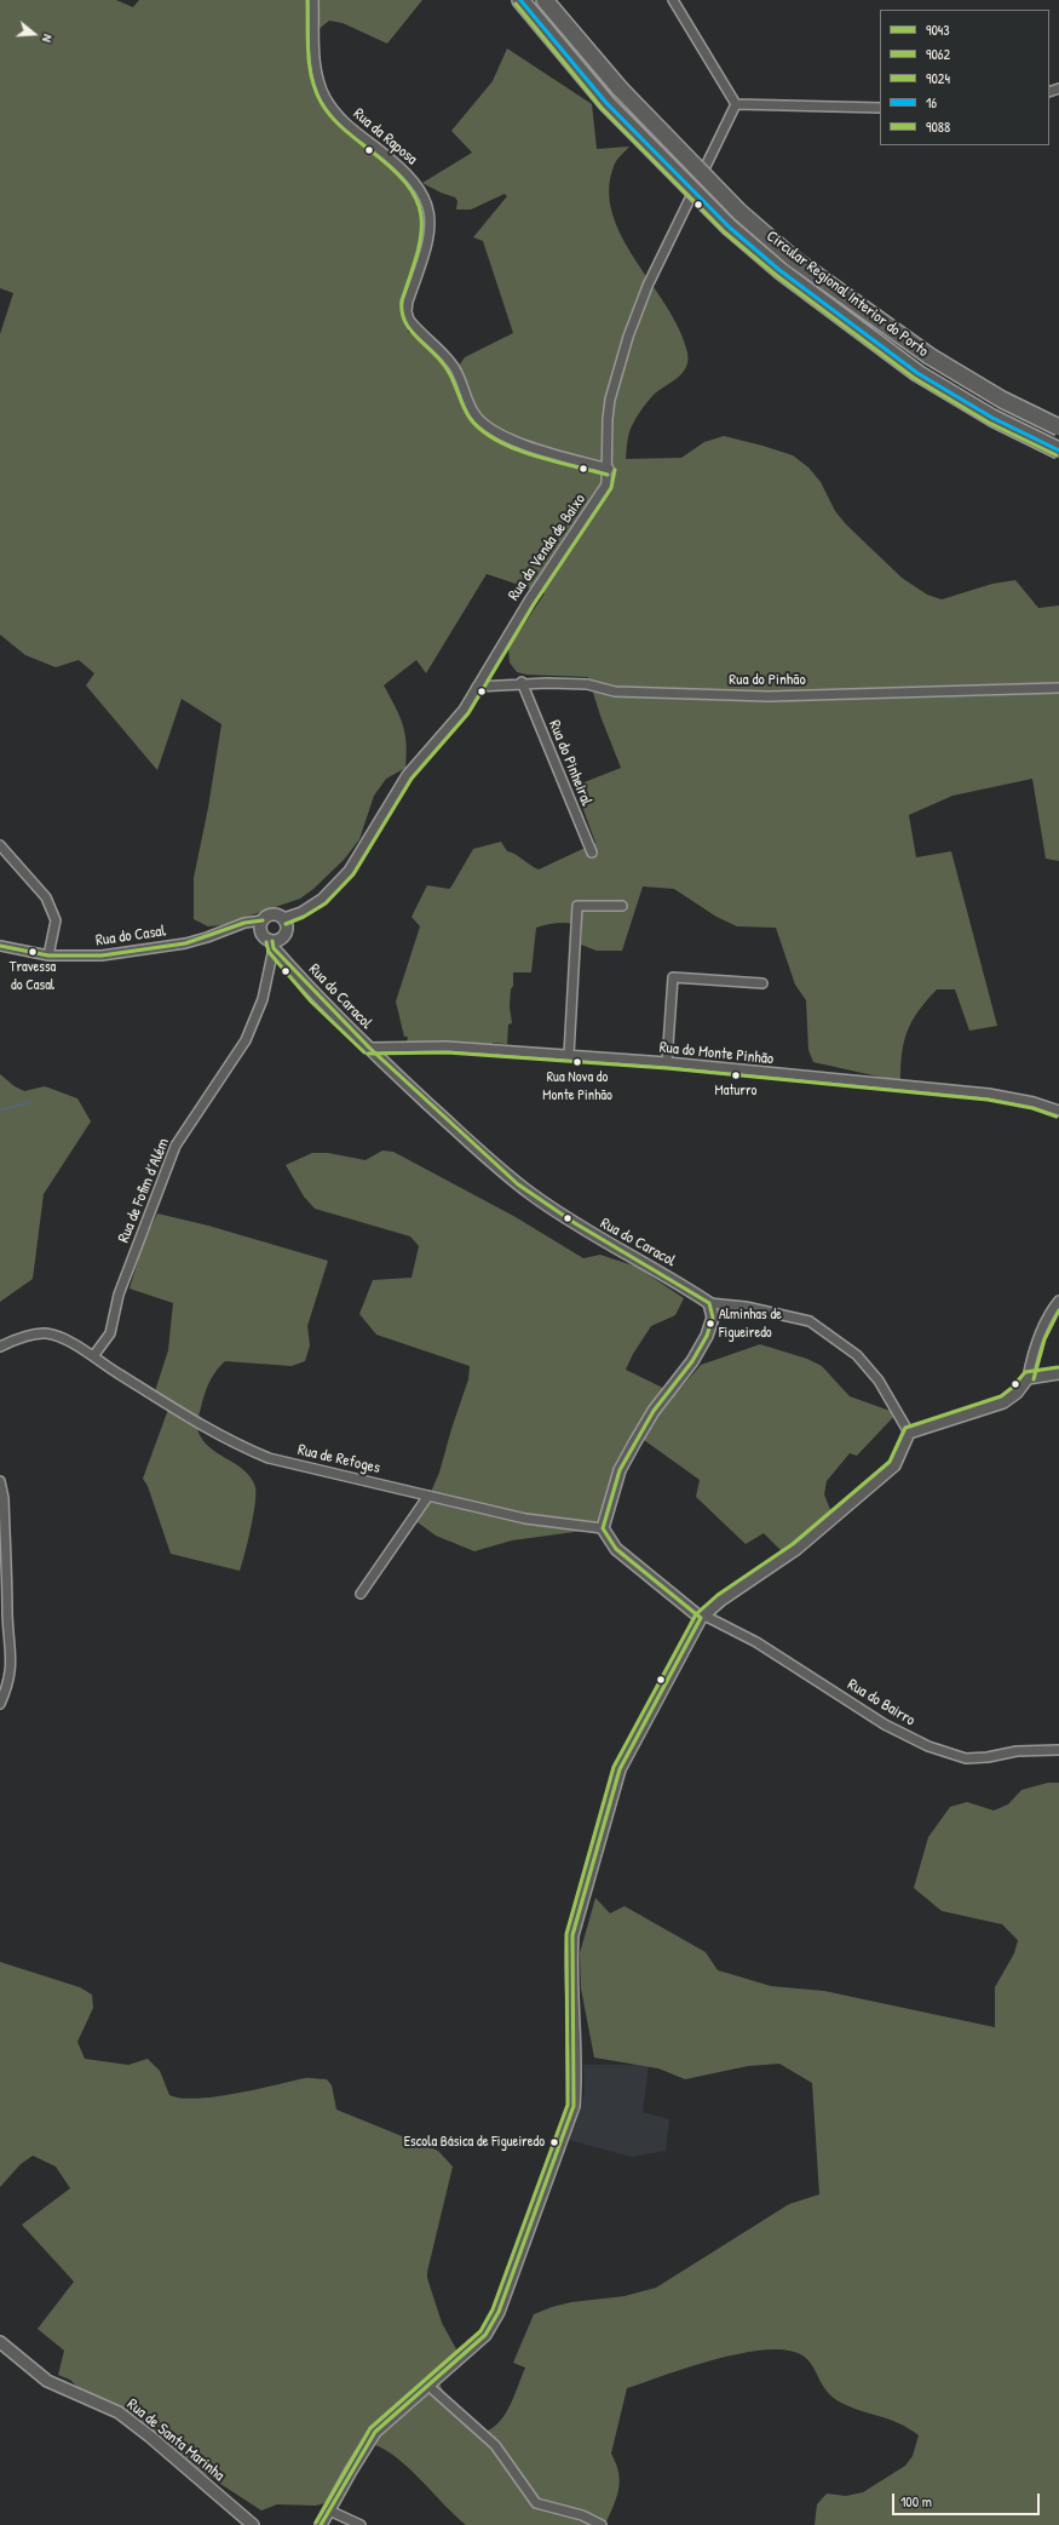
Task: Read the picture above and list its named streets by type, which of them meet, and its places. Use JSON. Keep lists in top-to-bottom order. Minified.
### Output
{"streets":{"highway":["Circular Regional Interior do Porto"],"street":["Rua da Raposa","Rua da Venda de Baixo","Rua do Pinhão","Rua do Pinheiral","Rua do Casal","Rua do Caracol","Rua do Monte Pinhão","Rua de Fofim d´Além","Rua de Refoges","Rua do Bairro","Rua de Santa Marinha"]},"crossings":[["Rua da Raposa","Rua da Venda de Baixo"],["Rua da Venda de Baixo","Rua do Pinhão"],["Rua da Venda de Baixo","Rua do Casal"],["Rua da Venda de Baixo","Rua do Caracol"],["Rua da Venda de Baixo","Rua de Fofim d´Além"],["Rua do Pinhão","Rua do Pinheiral"],["Rua do Casal","Rua do Caracol"],["Rua do Casal","Rua de Fofim d´Além"],["Rua do Caracol","Rua do Monte Pinhão"],["Rua do Caracol","Rua de Fofim d´Além"],["Rua de Fofim d´Além","Rua de Refoges"]],"places":["Travessa do Casal","Rua Nova do Monte Pinhão","Maturro","Alminhas de Figueiredo","Escola Básica de Figueiredo"],"lines":["transit line 9062","transit line 16","transit line 9088","transit line 9043","transit line 9024"],"legend":["9043","9062","9024","16","9088"],"scale_bar":"100 m","north":"right"}
